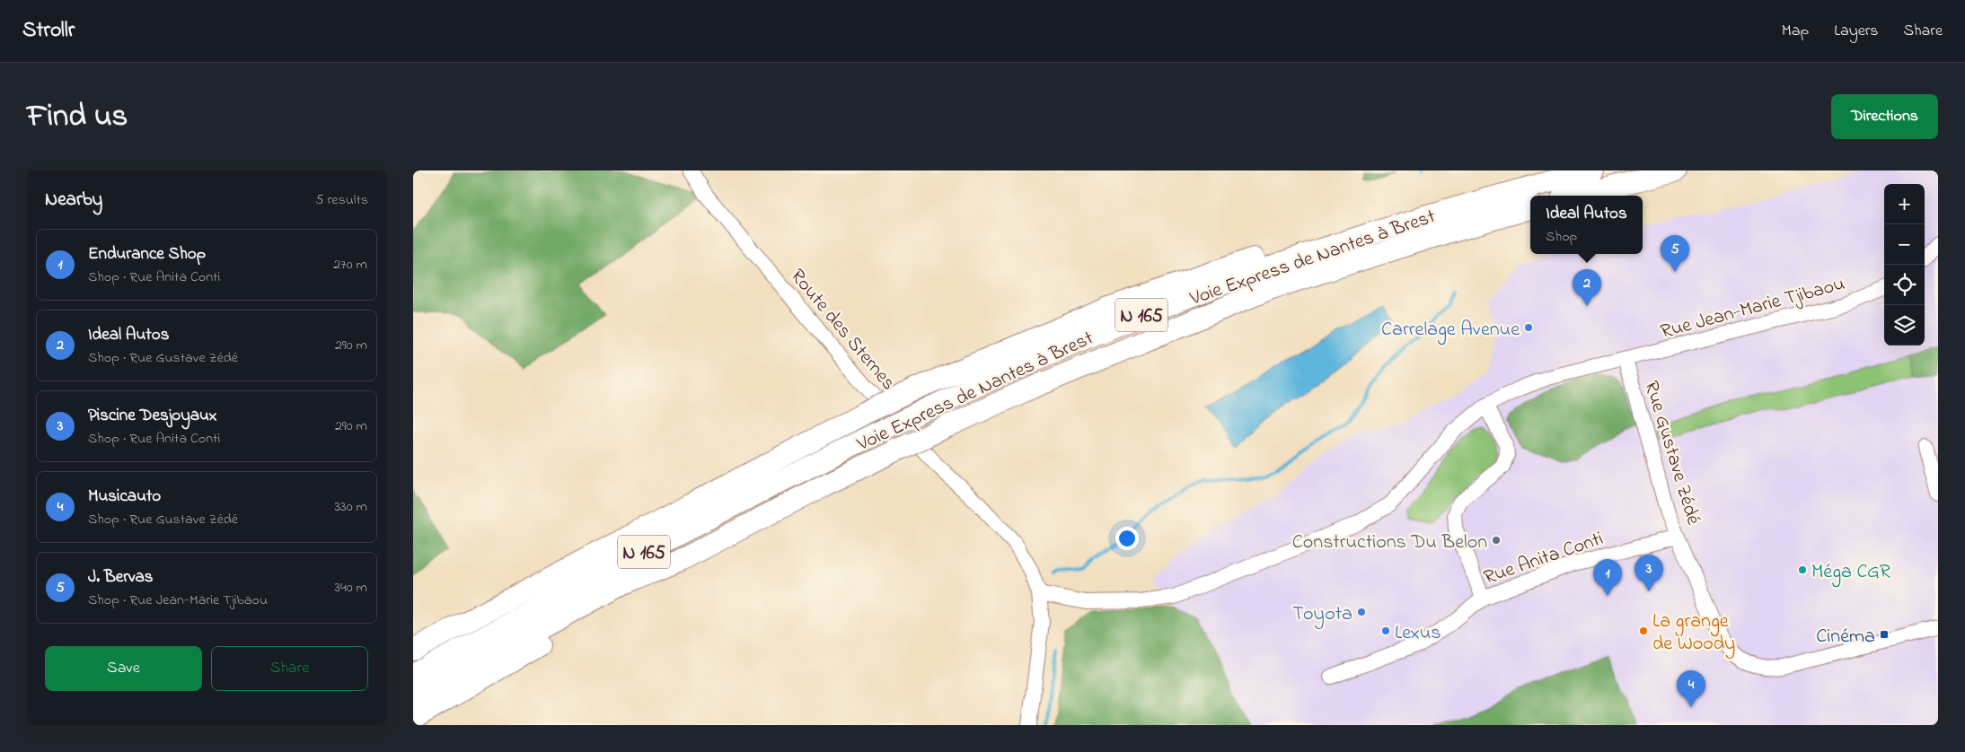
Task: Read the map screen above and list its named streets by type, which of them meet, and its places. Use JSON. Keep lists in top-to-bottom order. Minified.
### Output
{"streets":{"highway":["Voie Express de Nantes à Brest","N 165"],"street":["Rue Jean-Marie Tjibaou","Route des Sternes","Rue Gustave Zédé","Rue Anita Conti"]},"crossings":[["Rue Jean-Marie Tjibaou","Route des Sternes"],["Rue Jean-Marie Tjibaou","Rue Gustave Zédé"],["Rue Gustave Zédé","Rue Anita Conti"]],"places":{"other":["Carrelage Avenue","Constructions Du Belon","Méga CGR","Toyota","Lexus","La grange de Woody"],"transit":["Cinéma"]},"page":{"header":"Strollr","nav":["Map","Layers","Share"],"title":"Find us","buttons":["Directions",["Save","Share"]],"heading":["Nearby","5 results"],"map_buttons":["+","−"],"popup":["Ideal Autos","Shop"],"list":[{"mark":"1","name":"Endurance Shop","note":"Shop · Rue Anita Conti","value":"270 m"},{"mark":"2","name":"Ideal Autos","note":"Shop · Rue Gustave Zédé","value":"290 m"},{"mark":"3","name":"Piscine Desjoyaux","note":"Shop · Rue Anita Conti","value":"290 m"},{"mark":"4","name":"Musicauto","note":"Shop · Rue Gustave Zédé","value":"330 m"},{"mark":"5","name":"J. Bervas","note":"Shop · Rue Jean-Marie Tjibaou","value":"340 m"}],"pins":["5","2","3","1","4"]}}
